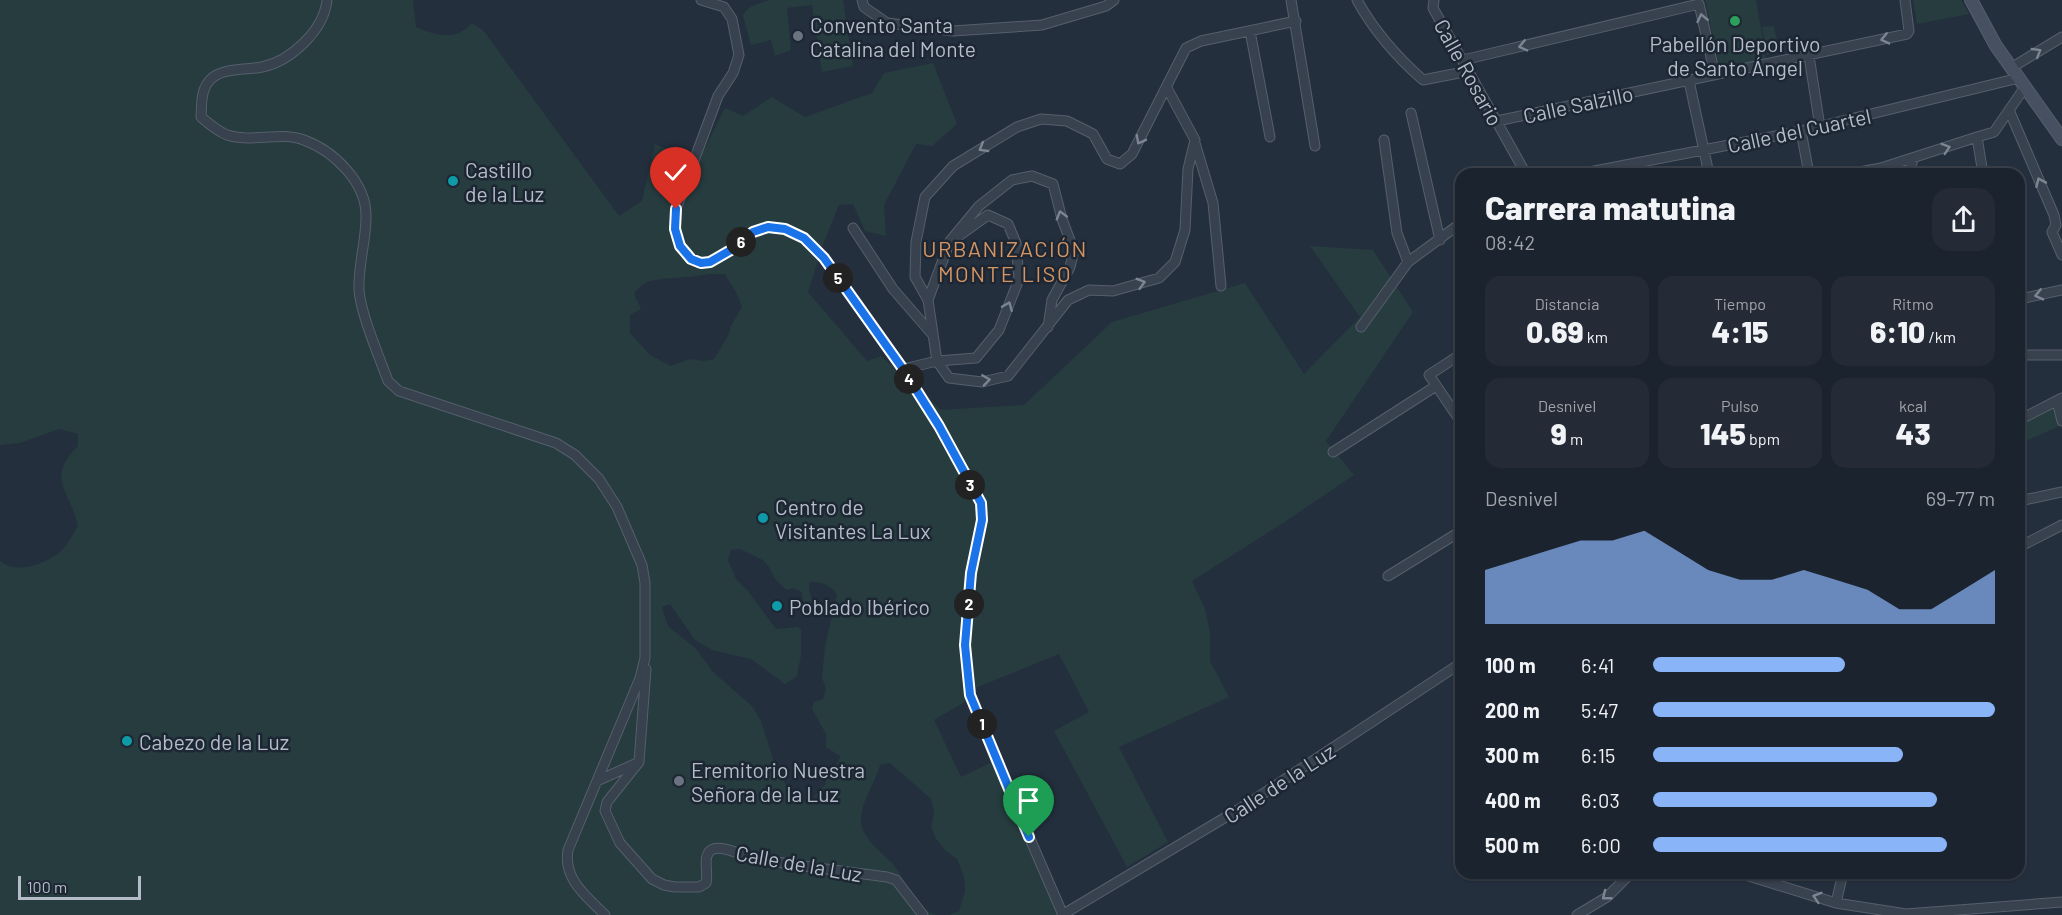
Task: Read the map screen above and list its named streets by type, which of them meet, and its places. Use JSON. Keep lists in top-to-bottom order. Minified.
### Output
{"streets":{"street":["Calle Rosario","Calle Salzillo","Calle del Cuartel","Calle de la Luz"]},"crossings":[["Calle Rosario","Calle Salzillo"]],"districts":["URBANIZACIÓN MONTE LISO"],"places":["Pabellón Deportivo de Santo Ángel","Convento Santa Catalina del Monte","Castillo de la Luz","Centro de Visitantes La Lux","Poblado Ibérico","Cabezo de la Luz","Eremitorio Nuestra Señora de la Luz"],"scale_bar":"100 m","page":{"heading":["Carrera matutina","08:42"],"pins":["6","5","4","3","2","1"],"stats":[["Distancia","0.69 km"],["Tiempo","4:15"],["Ritmo","6:10 /km"],["Desnivel","9 m"],["Pulso","145 bpm"],["kcal","43"]],"chart":["Desnivel","69–77 m"],"list":[{"name":"100 m","note":"6:41"},{"name":"200 m","note":"5:47"},{"name":"300 m","note":"6:15"},{"name":"400 m","note":"6:03"},{"name":"500 m","note":"6:00"}],"scale":"100 m"}}
